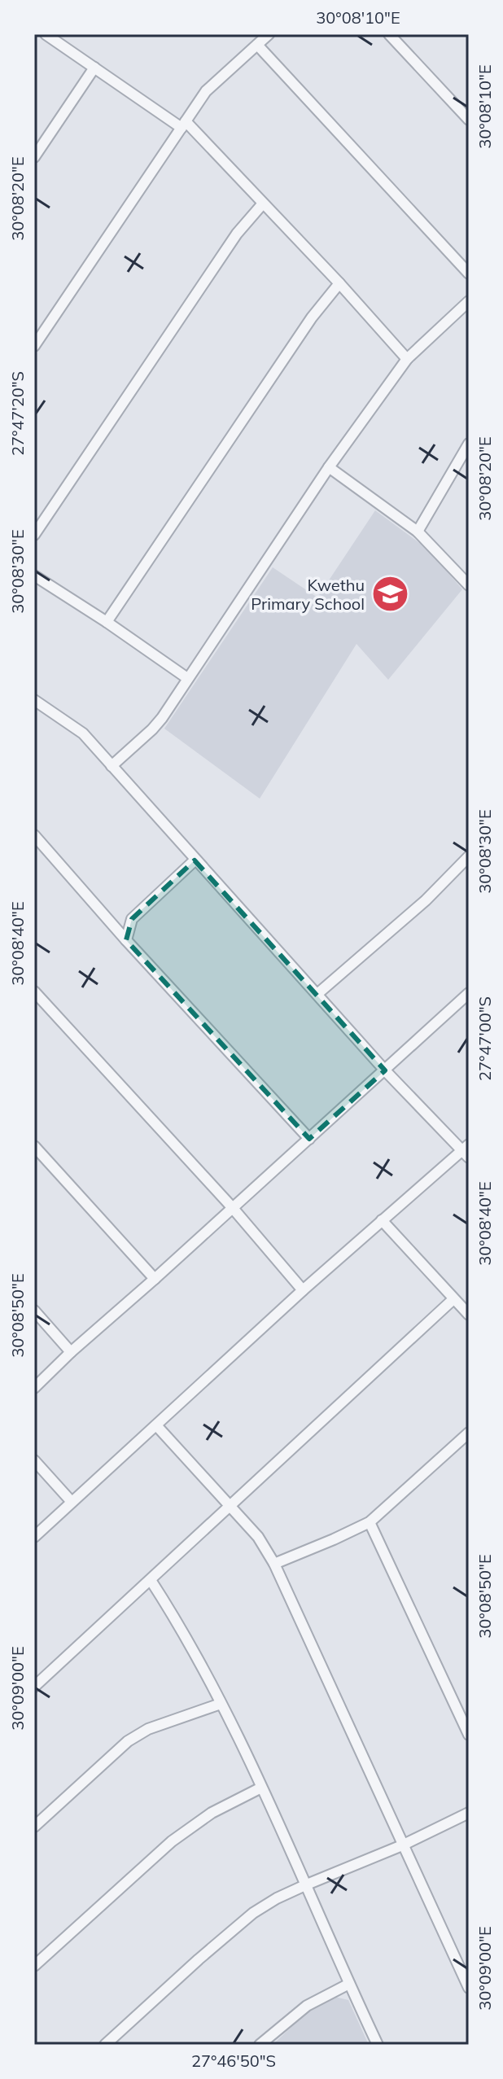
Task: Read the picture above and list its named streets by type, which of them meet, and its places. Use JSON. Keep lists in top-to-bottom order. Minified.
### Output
{"places":{"school or university":["Kwethu Primary School"]},"coordinates":["30°08'10\"E","30°08'20\"E","27°47'20\"S","30°08'30\"E","30°08'40\"E","27°47'00\"S","30°08'50\"E","30°09'00\"E","27°46'50\"S"]}
